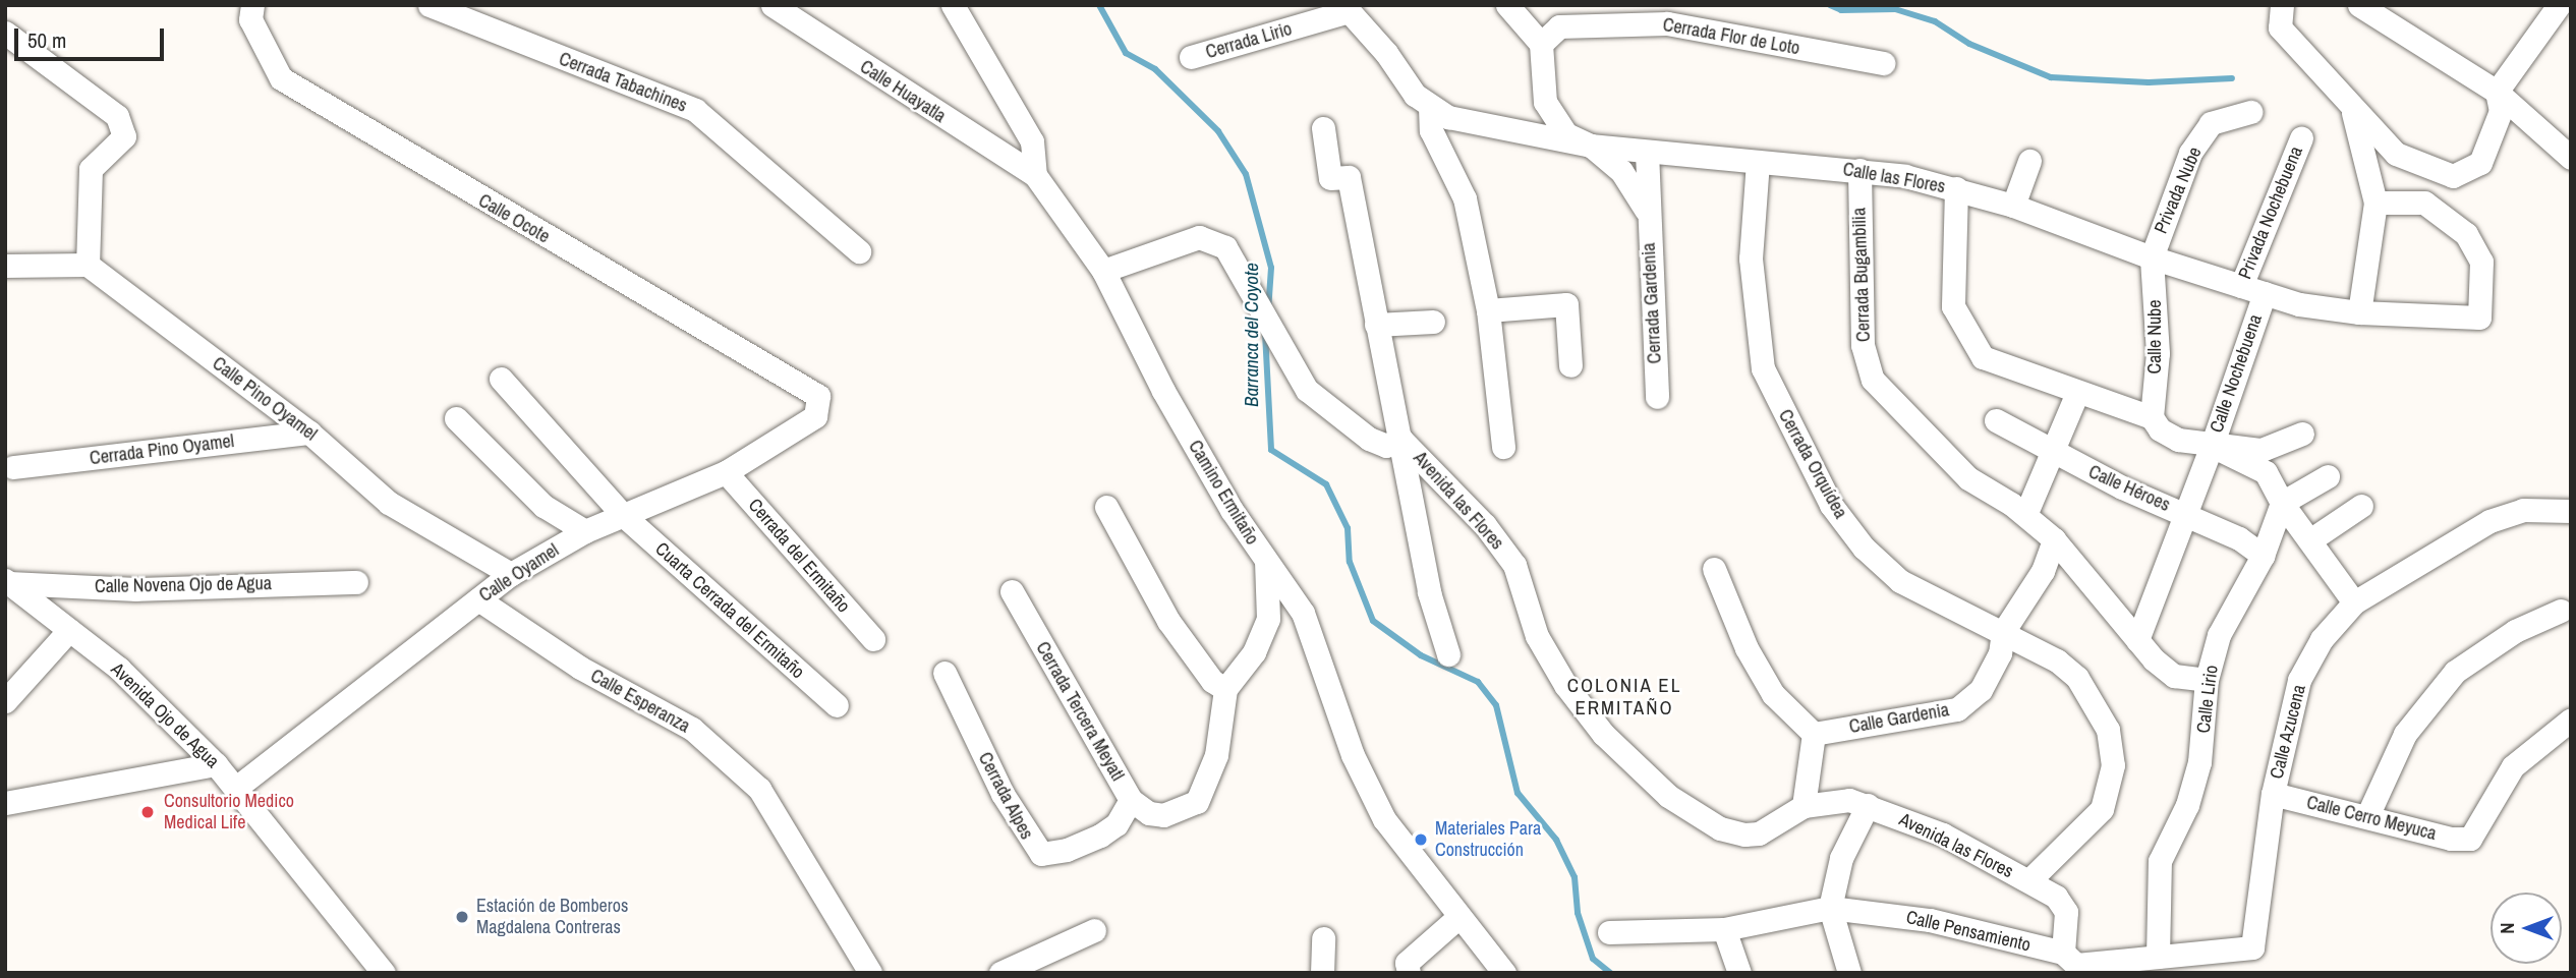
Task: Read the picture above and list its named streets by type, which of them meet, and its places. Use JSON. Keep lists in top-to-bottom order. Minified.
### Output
{"streets":{"street":["Cerrada Flor de Loto","Cerrada Lirio","Cerrada Tabachines","Calle Huayatla","Calle las Flores","Privada Nube","Privada Nochebuena","Calle Ocote","Cerrada Bugambilia","Cerrada Gardenia","Calle Nube","Calle Nochebuena","Calle Pino Oyamel","Cerrada Pino Oyamel","Cerrada Orquídea","Calle Héroes","Camino Ermitaño","Avenida las Flores","Cerrada del Ermitaño","Calle Oyamel","Calle Novena Ojo de Agua","Cuarta Cerrada del Ermitaño","Calle Lirio","Calle Esperanza","Cerrada Tercera Meyatl","Avenida Ojo de Agua","Calle Gardenia","Calle Azucena","Cerrada Alpes","Calle Cerro Meyuca","Calle Pensamiento"]},"crossings":[["Cerrada Lirio","Calle las Flores"],["Calle Huayatla","Camino Ermitaño"],["Calle las Flores","Privada Nube"],["Calle las Flores","Privada Nochebuena"],["Calle las Flores","Cerrada Bugambilia"],["Calle las Flores","Cerrada Gardenia"],["Calle las Flores","Calle Nube"],["Calle las Flores","Calle Nochebuena"],["Calle las Flores","Cerrada Orquídea"],["Privada Nube","Calle Nube"],["Calle Ocote","Calle Oyamel"],["Calle Nochebuena","Calle Lirio"],["Calle Nochebuena","Calle Azucena"],["Calle Pino Oyamel","Cerrada Pino Oyamel"],["Calle Pino Oyamel","Calle Oyamel"],["Cerrada Orquídea","Avenida las Flores"],["Cerrada Orquídea","Calle Gardenia"],["Calle Héroes","Calle Lirio"],["Avenida las Flores","Calle Pensamiento"],["Cerrada del Ermitaño","Calle Oyamel"],["Calle Oyamel","Cuarta Cerrada del Ermitaño"],["Calle Oyamel","Calle Esperanza"],["Calle Oyamel","Avenida Ojo de Agua"],["Calle Novena Ojo de Agua","Avenida Ojo de Agua"],["Calle Lirio","Calle Pensamiento"],["Cerrada Tercera Meyatl","Cerrada Alpes"],["Calle Azucena","Calle Cerro Meyuca"],["Calle Azucena","Calle Pensamiento"]],"districts":["COLONIA EL ERMITAÑO"],"water":["Barranca del Coyote"],"places":["Consultorio Medico Medical Life","Materiales Para Construcción","Estación de Bomberos Magdalena Contreras"],"scale_bar":"50 m","north":"left"}
